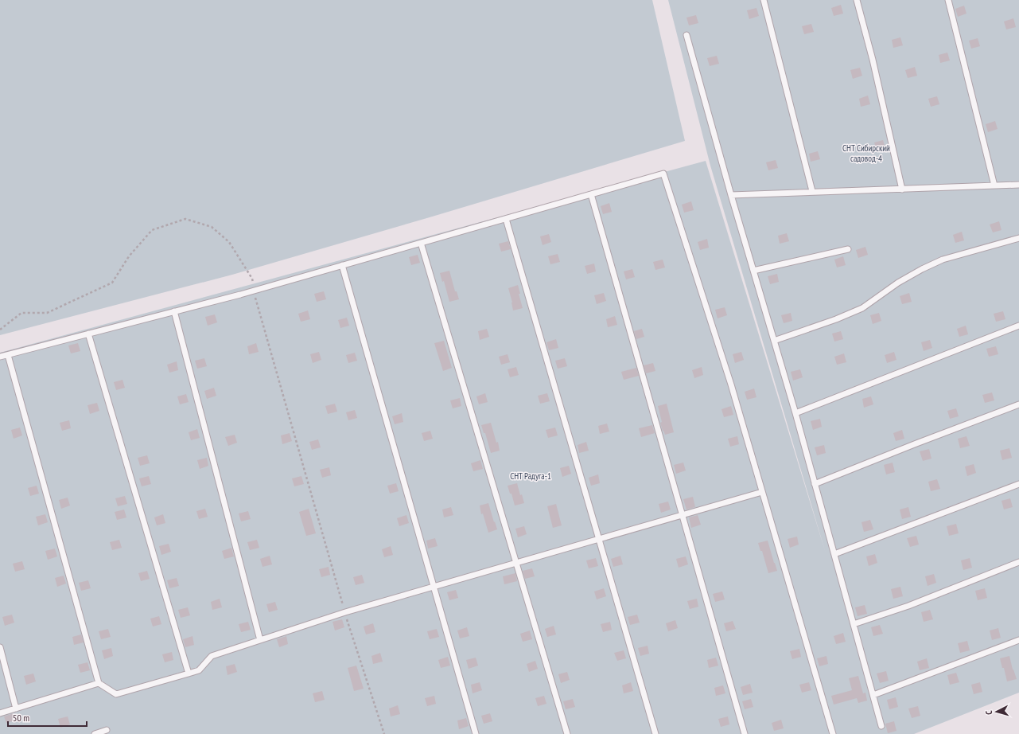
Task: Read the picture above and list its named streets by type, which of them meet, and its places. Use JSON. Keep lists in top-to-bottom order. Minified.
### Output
{"parks":["СНТ Сибирский садовод-4","СНТ Радуга-1"],"scale_bar":"50 m","north":"left"}
